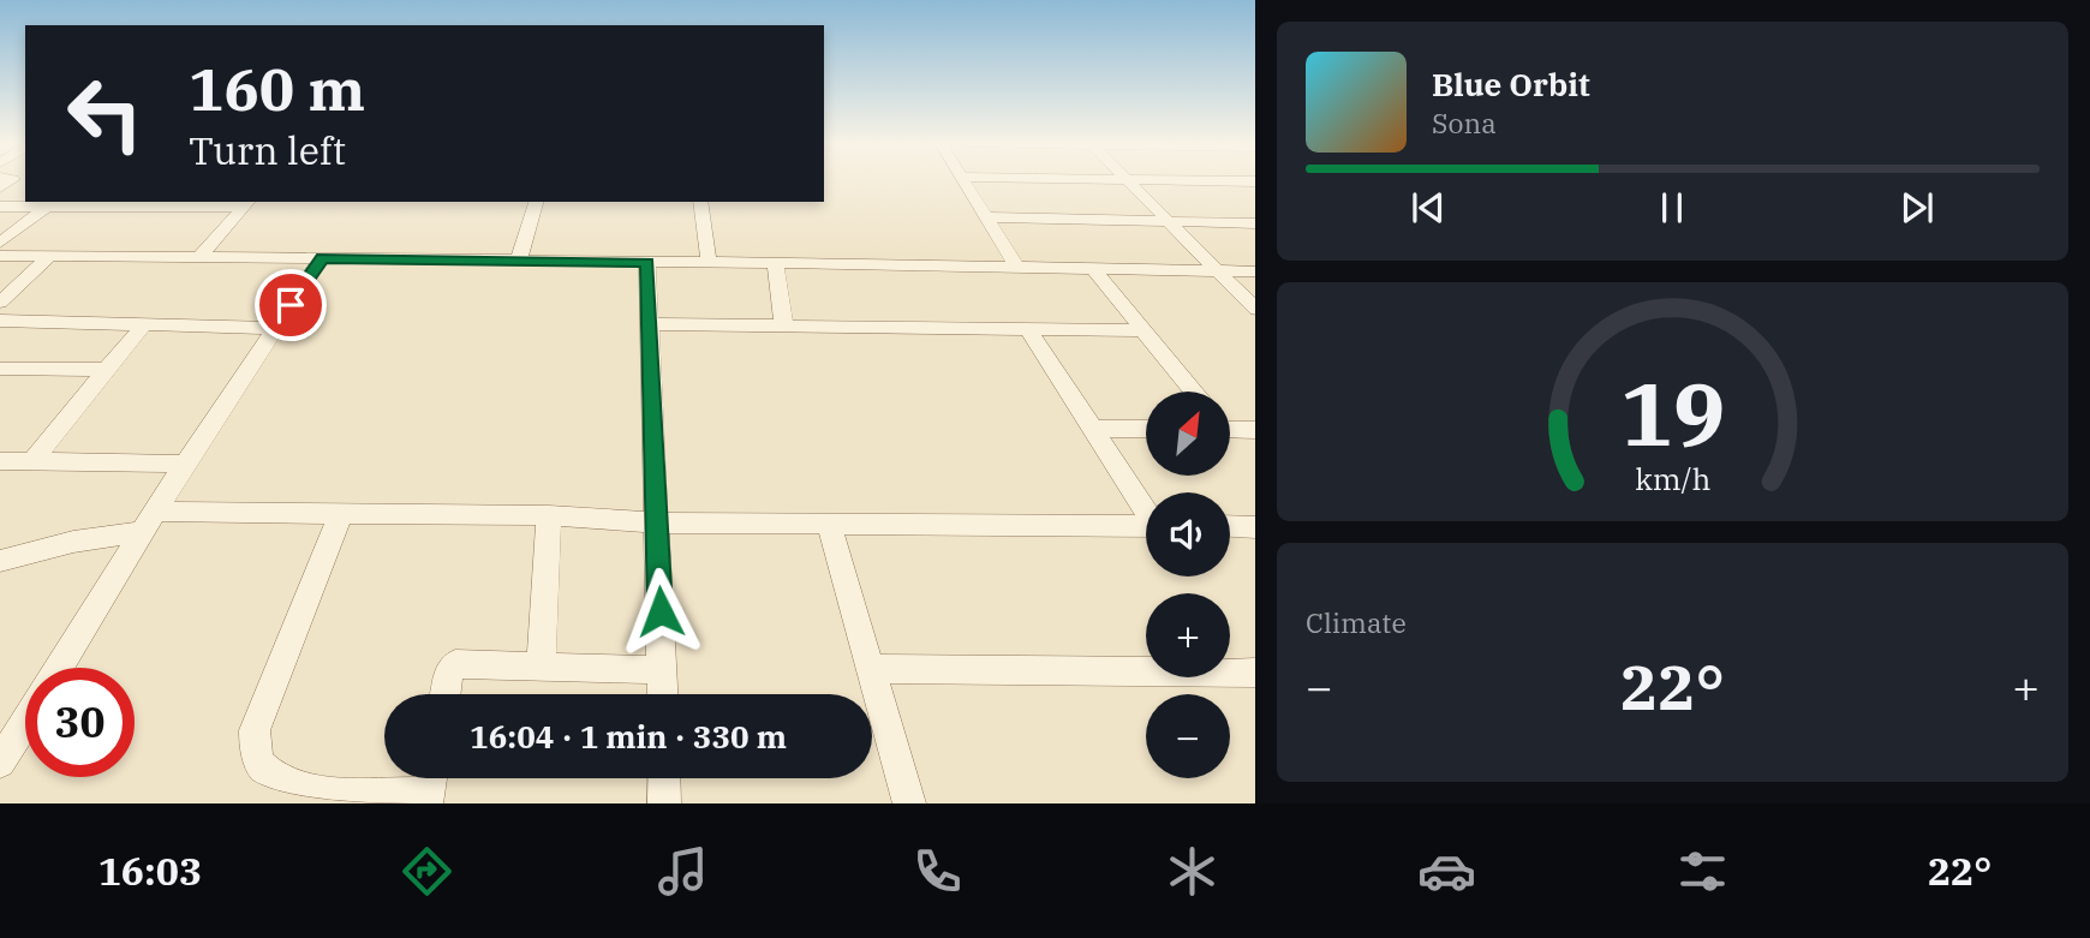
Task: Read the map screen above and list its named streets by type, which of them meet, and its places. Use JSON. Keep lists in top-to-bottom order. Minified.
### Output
{"north":"top right","page":{"turn":["160 m","Turn left"],"song":["Blue Orbit","Sona"],"map_buttons":["+","−"],"tile":"Climate","heat":["−","22°","+"],"limit":"30","trip":"16:04 · 1 min · 330 m","tabs":["16:03","22°"],"gauge":["19","km/h"]}}
